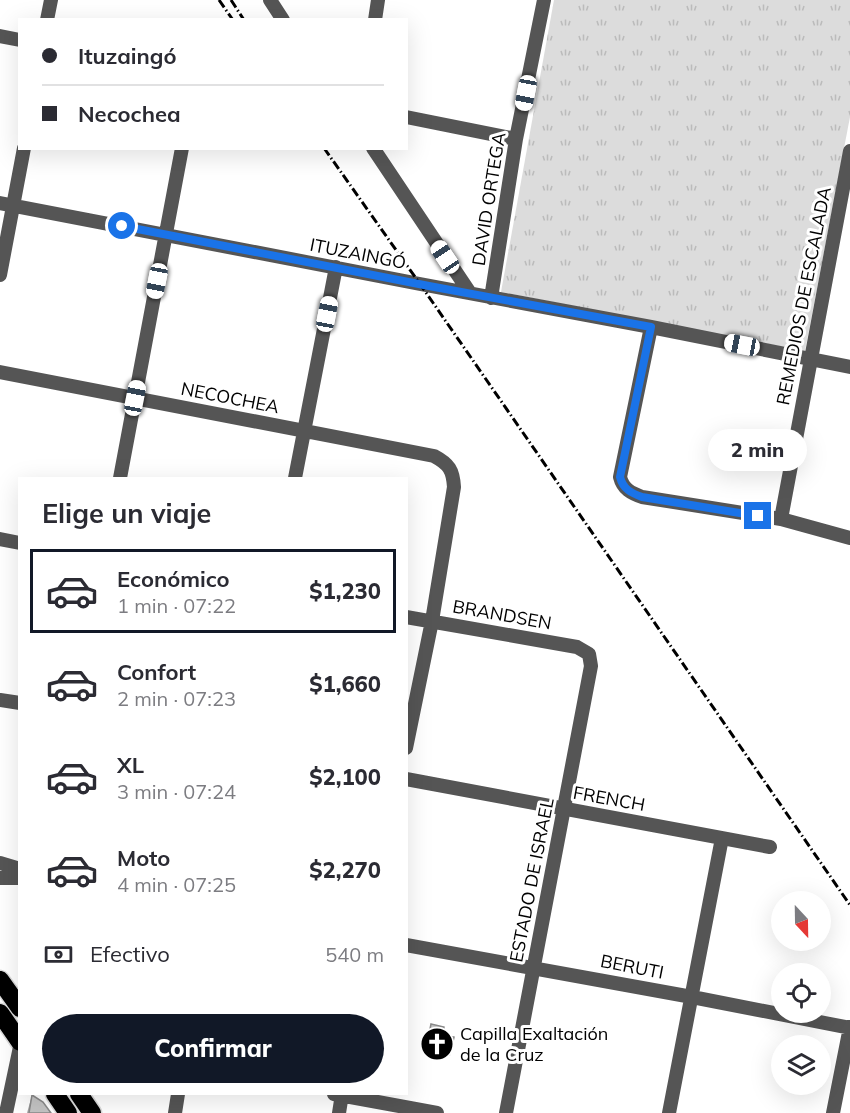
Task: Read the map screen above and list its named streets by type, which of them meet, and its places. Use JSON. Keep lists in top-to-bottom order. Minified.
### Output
{"streets":{"street":["DAVID ORTEGA","ITUZAINGÓ","REMEDIOS DE ESCALADA","NECOCHEA","BRANDSEN","FRENCH","ESTADO DE ISRAEL","BERUTI"]},"crossings":[["DAVID ORTEGA","ITUZAINGÓ"],["ITUZAINGÓ","REMEDIOS DE ESCALADA"],["NECOCHEA","BRANDSEN"],["BRANDSEN","ESTADO DE ISRAEL"],["FRENCH","ESTADO DE ISRAEL"],["ESTADO DE ISRAEL","BERUTI"]],"places":{"church":["Capilla Exaltación de la Cruz"]},"north":"bottom","page":{"banner":["Ituzaingó","Necochea"],"bubble":"2 min","heading":"Elige un viaje","list":[{"name":"Económico","note":"1 min · 07:22","value":"$1,230"},{"name":"Confort","note":"2 min · 07:23","value":"$1,660"},{"name":"XL","note":"3 min · 07:24","value":"$2,100"},{"name":"Moto","note":"4 min · 07:25","value":"$2,270"}],"pay":["Efectivo","540 m"],"buttons":"Confirmar"}}
